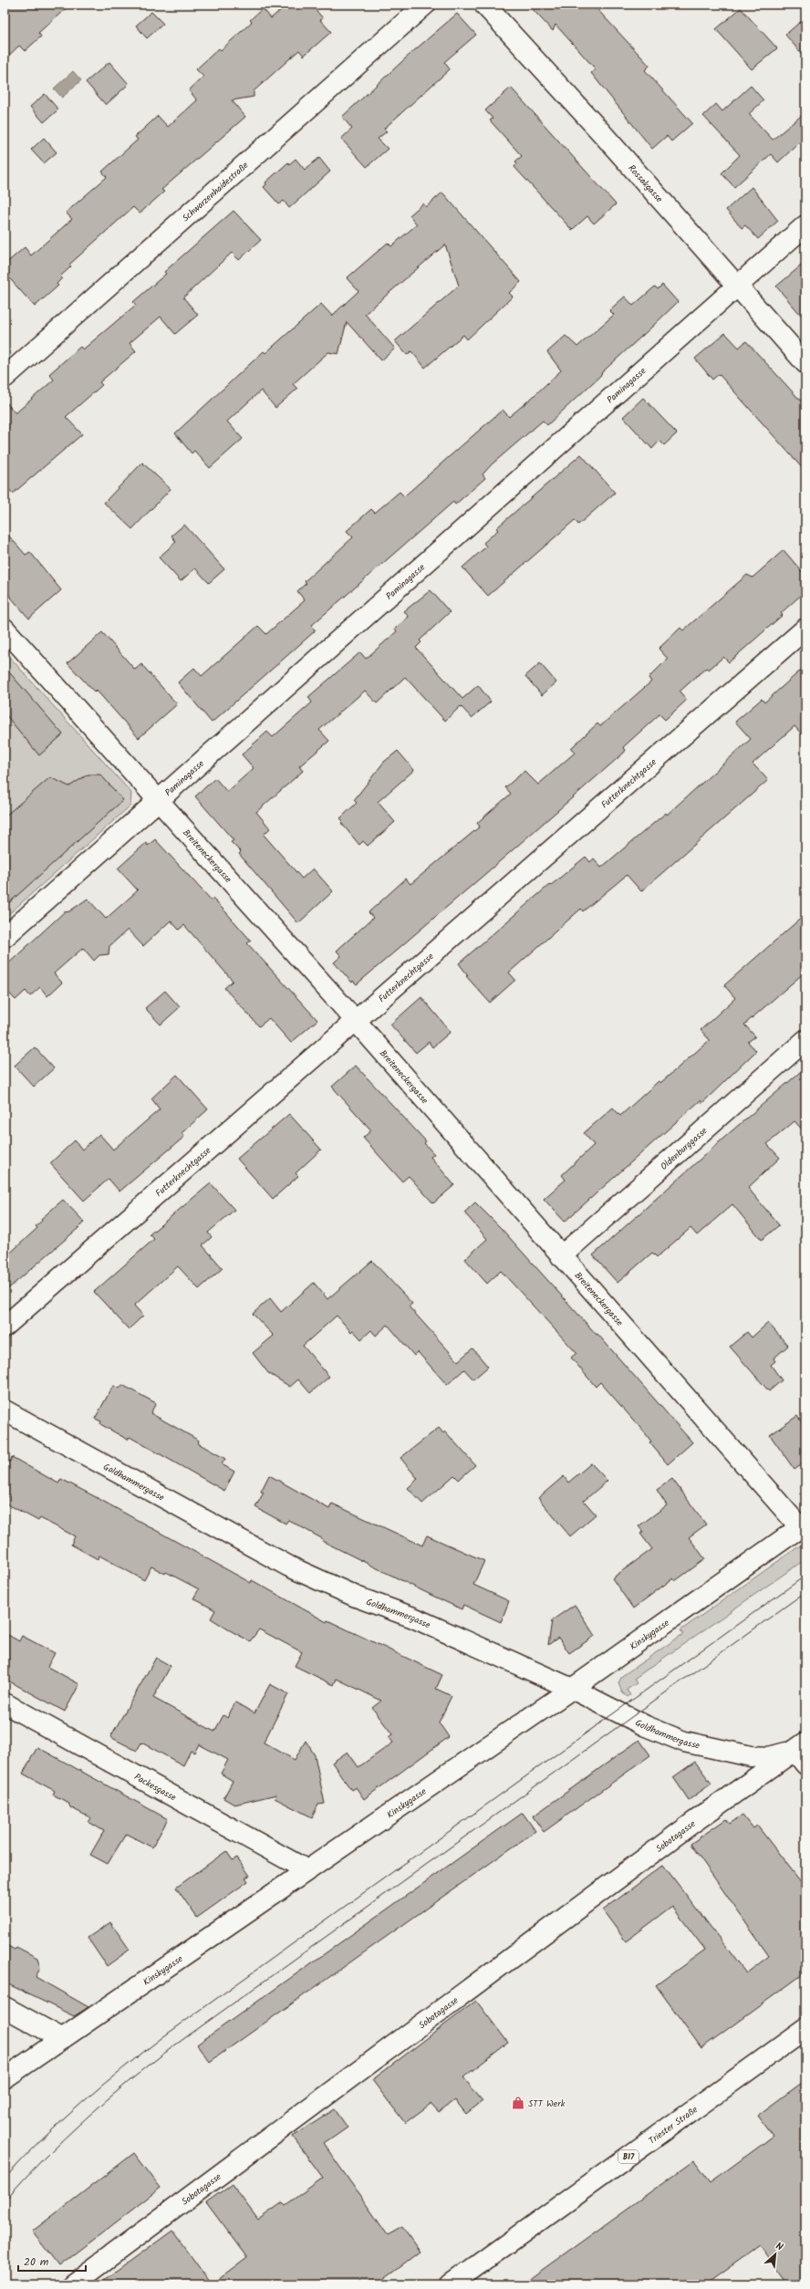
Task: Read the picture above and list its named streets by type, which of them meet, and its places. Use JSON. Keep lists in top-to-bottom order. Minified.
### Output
{"streets":{"street":["Rossakgasse","Schwarzenhaidestraße","Paminagasse","Futterknechtgasse","Breiteneckergasse","Oldenburggasse","Goldhammergasse","Kinskygasse","Packesgasse","Sobotagasse","Triester Straße","B17"]},"crossings":[["Rossakgasse","Paminagasse"],["Paminagasse","Breiteneckergasse"],["Futterknechtgasse","Breiteneckergasse"],["Breiteneckergasse","Oldenburggasse"],["Breiteneckergasse","Kinskygasse"],["Goldhammergasse","Kinskygasse"],["Goldhammergasse","Sobotagasse"],["Kinskygasse","Packesgasse"]],"places":{"shop":["STT Werk"]},"scale_bar":"20 m","north":"top right"}
